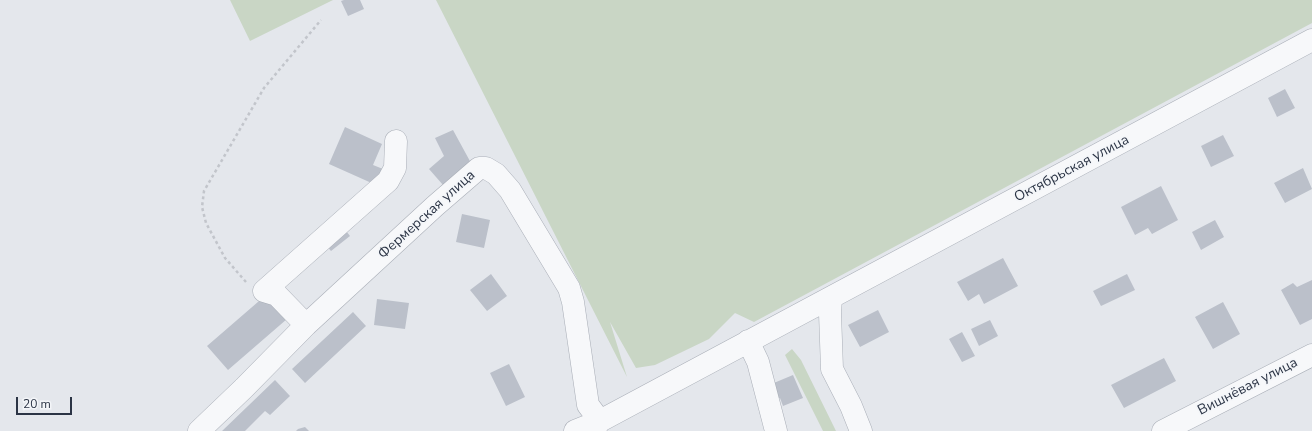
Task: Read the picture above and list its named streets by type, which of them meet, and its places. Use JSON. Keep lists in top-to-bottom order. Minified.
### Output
{"streets":{"street":["Октябрьская улица","Фермерская улица","Вишнёвая улица"]},"crossings":[["Октябрьская улица","Фермерская улица"]],"scale_bar":"20 m"}
